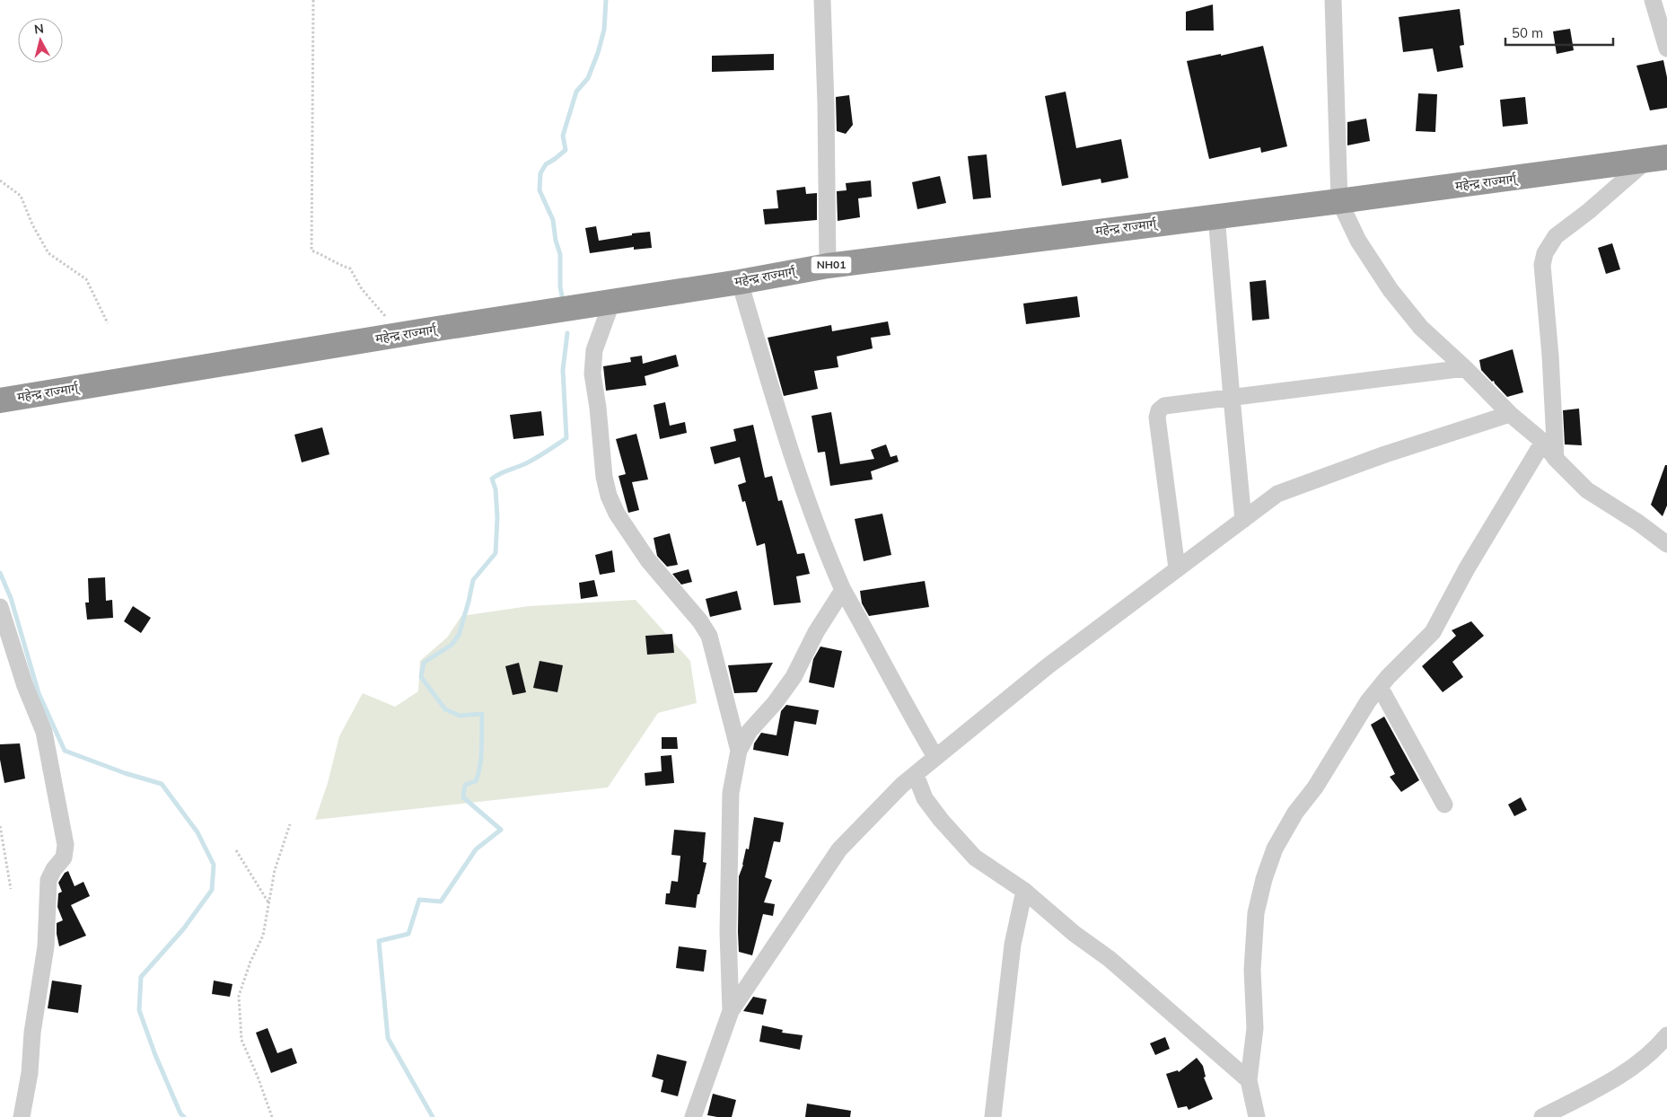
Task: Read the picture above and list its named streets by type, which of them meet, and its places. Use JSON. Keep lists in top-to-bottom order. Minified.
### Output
{"streets":{"highway":["महेन्द्र राज्मार्ग्","NH01"]},"scale_bar":"50 m","north":"top"}
